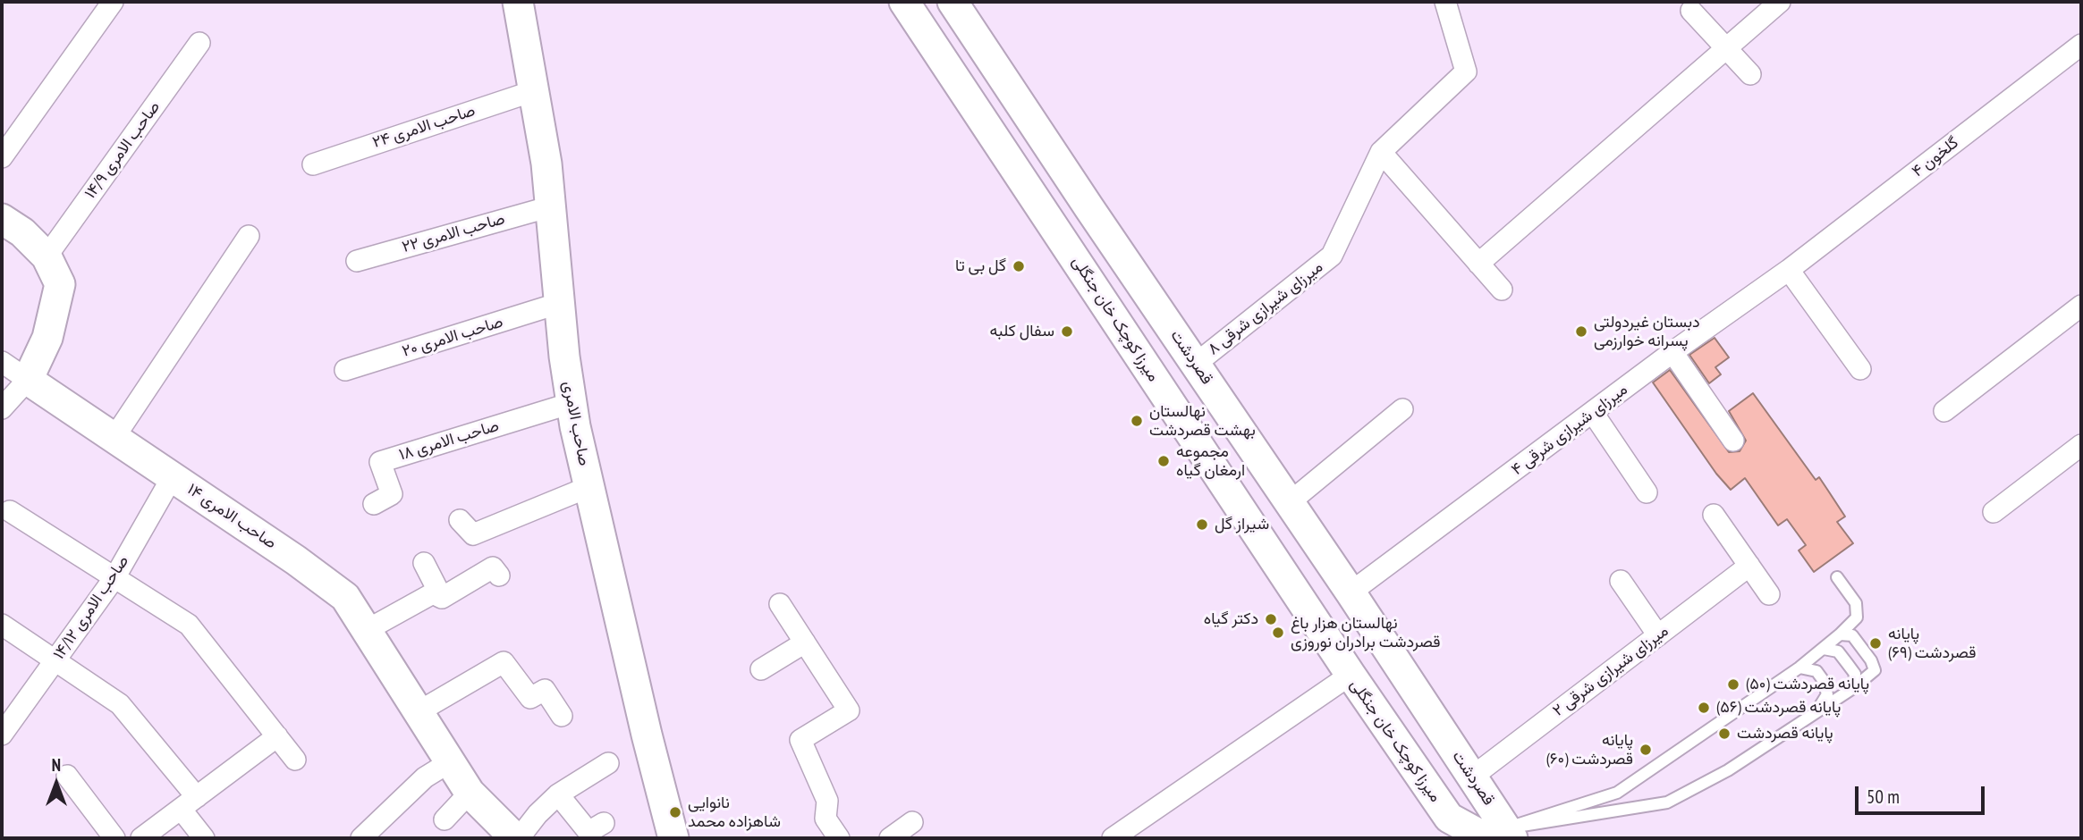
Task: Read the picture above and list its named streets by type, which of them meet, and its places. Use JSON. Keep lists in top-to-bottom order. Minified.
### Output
{"streets":{"main road":["میرزا کوچک خان جنگلی","قصردشت","صاحب الامری","۱۴ صاحب الامری"],"street":["۲۴ صاحب الامری","۱۴/۹ صاحب الامری","۴ گلخون","۲۲ صاحب الامری","۸ میرزای شیرازی شرقی","۲۰ صاحب الامری","۴ میرزای شیرازی شرقی","۱۸ صاحب الامری","۱۴/۱۲ صاحب الامری","۲ میرزای شیرازی شرقی"]},"crossings":[["۲۴ صاحب الامری","صاحب الامری"],["۴ گلخون","۴ میرزای شیرازی شرقی"],["۲۲ صاحب الامری","صاحب الامری"],["۸ میرزای شیرازی شرقی","قصردشت"],["میرزا کوچک خان جنگلی","قصردشت"],["۲۰ صاحب الامری","صاحب الامری"],["قصردشت","۴ میرزای شیرازی شرقی"],["قصردشت","۲ میرزای شیرازی شرقی"],["صاحب الامری","۱۸ صاحب الامری"],["۱۴ صاحب الامری","۱۴/۱۲ صاحب الامری"]],"places":["گل بی تا","سفال کلبه","دبستان غیردولتی پسرانه خوارزمی","نهالستان بهشت قصردشت","مجموعه ارمغان گیاه","شیراز گل","دکتر گیاه","نهالستان هزار باغ قصردشت برادران نوروزی","پایانه قصردشت (۶۹)","پایانه قصردشت (۵۰)","پایانه قصردشت (۵۶)","پایانه قصردشت","پایانه قصردشت (۶۰)","نانوایی شاهزاده محمد"],"scale_bar":"50 m","north":"top"}
